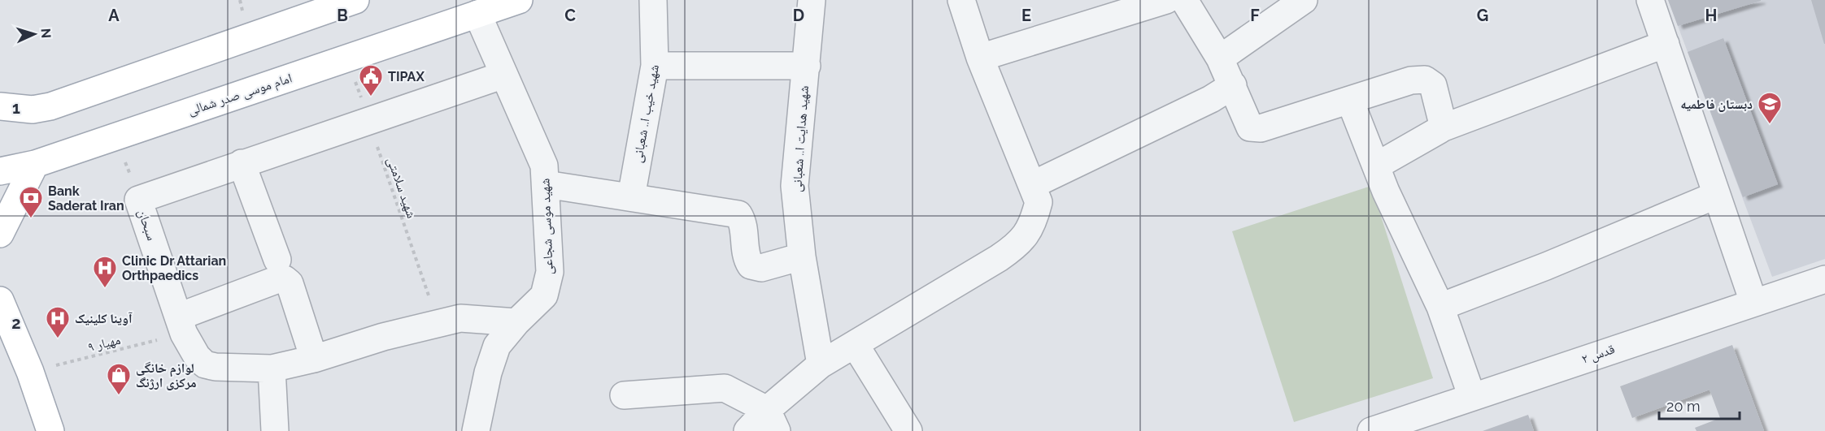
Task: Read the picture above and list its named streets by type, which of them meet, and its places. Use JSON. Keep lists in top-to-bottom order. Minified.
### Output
{"streets":{"main road":["امام موسی صدر شمالی"],"street":["شهید خیب ا.. شعبانی","شهید هدایت ا.. شعبانی","سبحان","شهید موسی شجاعی","قدس ۲"],"path":["شهید سلامتی","مهیار ۹"]},"crossings":[["امام موسی صدر شمالی","شهید سلامتی"],["امام موسی صدر شمالی","سبحان"],["امام موسی صدر شمالی","شهید موسی شجاعی"],["سبحان","مهیار ۹"]],"places":{"public building":["TIPAX"],"school or university":["دبستان فاطمیه"],"bank":["Bank Saderat Iran"],"hospital":["Clinic Dr Attarian Orthpaedics","آوینا کلینیک"],"shop":["لوازم خانگی مرکزی ارژنگ"]},"scale_bar":"20 m","north":"right","grid":{"columns":["A","B","C","D","E","F","G","H"],"rows":["1","2"]}}
